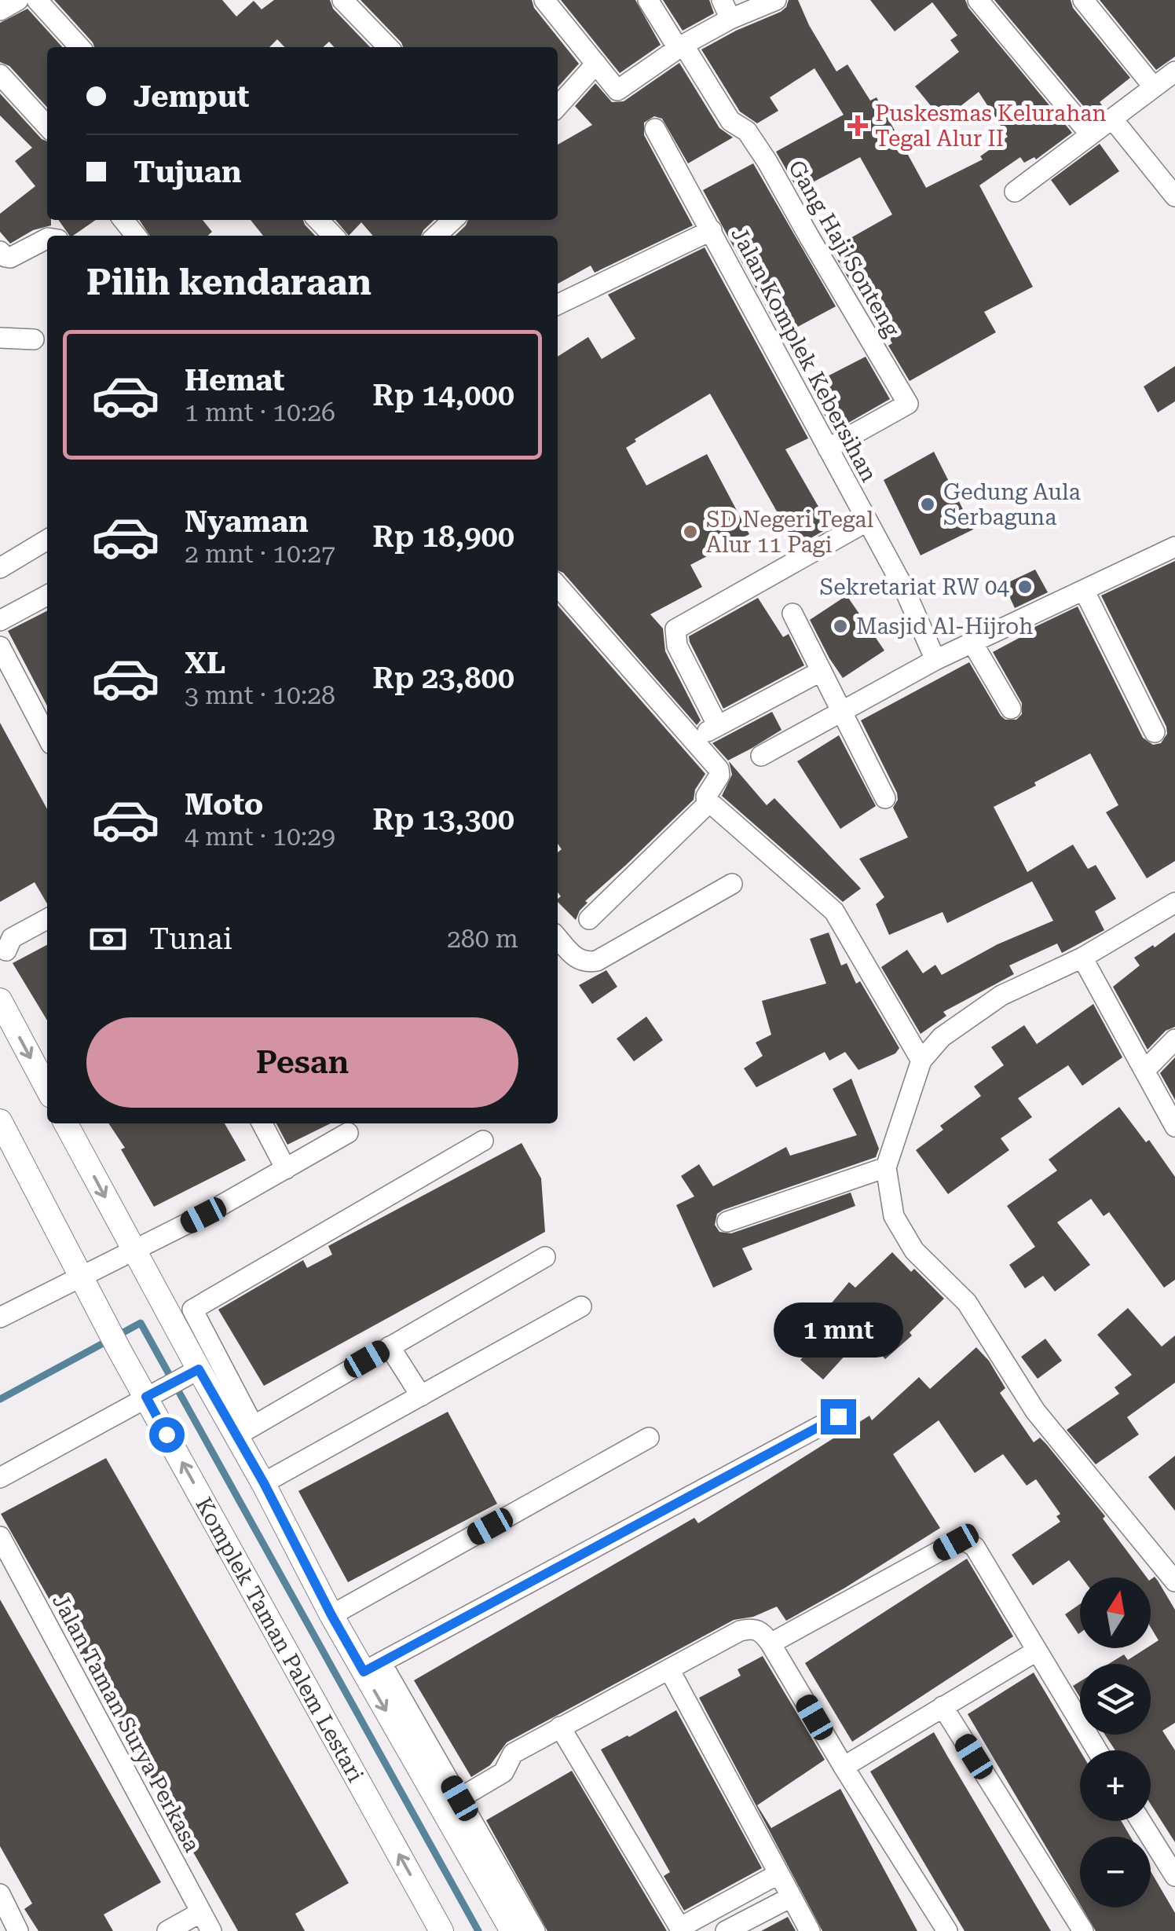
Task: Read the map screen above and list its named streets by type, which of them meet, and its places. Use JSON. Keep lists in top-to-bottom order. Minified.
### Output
{"streets":{"street":["Gang Haji Sonteng","Jalan Komplek Kebersihan","Komplek Taman Palem Lestari","Jalan Taman Surya Perkasa"]},"crossings":[["Gang Haji Sonteng","Jalan Komplek Kebersihan"]],"places":{"health":["Puskesmas Kelurahan Tegal Alur II"],"other":["Gedung Aula Serbaguna","SD Negeri Tegal Alur 11 Pagi","Sekretariat RW 04","Masjid Al-Hijroh"]},"north":"top","page":{"banner":["Jemput","Tujuan"],"heading":"Pilih kendaraan","list":[{"name":"Hemat","note":"1 mnt · 10:26","value":"Rp 14,000"},{"name":"Nyaman","note":"2 mnt · 10:27","value":"Rp 18,900"},{"name":"XL","note":"3 mnt · 10:28","value":"Rp 23,800"},{"name":"Moto","note":"4 mnt · 10:29","value":"Rp 13,300"}],"pay":["Tunai","280 m"],"buttons":"Pesan","bubble":"1 mnt","map_buttons":["+","−"]}}
